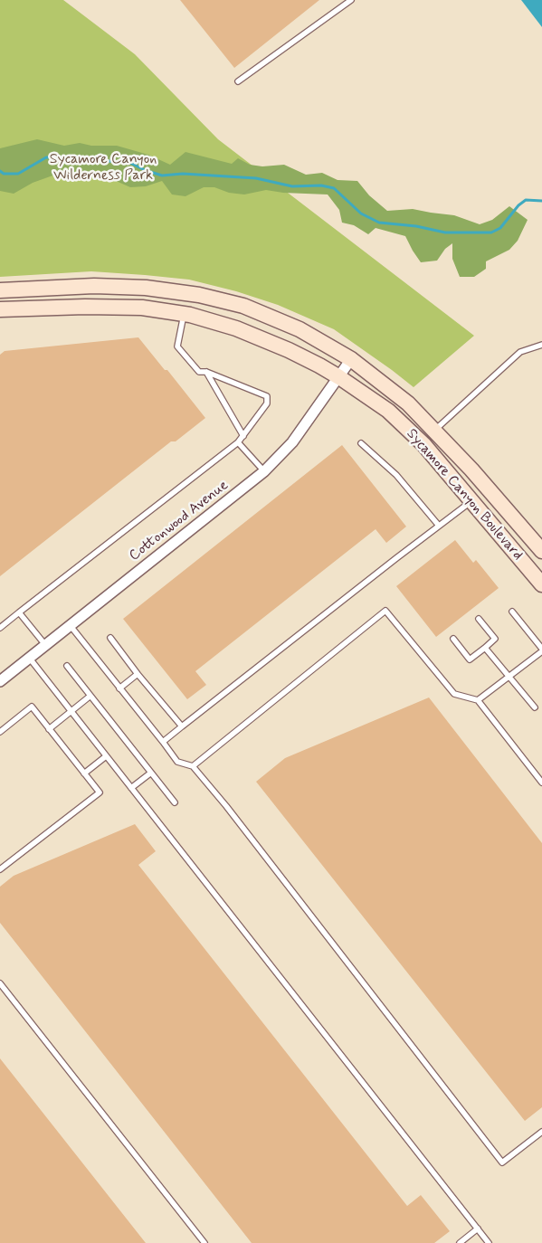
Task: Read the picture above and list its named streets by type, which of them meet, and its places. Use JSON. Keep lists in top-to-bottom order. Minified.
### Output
{"streets":{"main road":["Sycamore Canyon Boulevard"],"street":["Cottonwood Avenue"]},"crossings":[["Sycamore Canyon Boulevard","Cottonwood Avenue"]],"parks":["Sycamore Canyon Wilderness Park"]}
